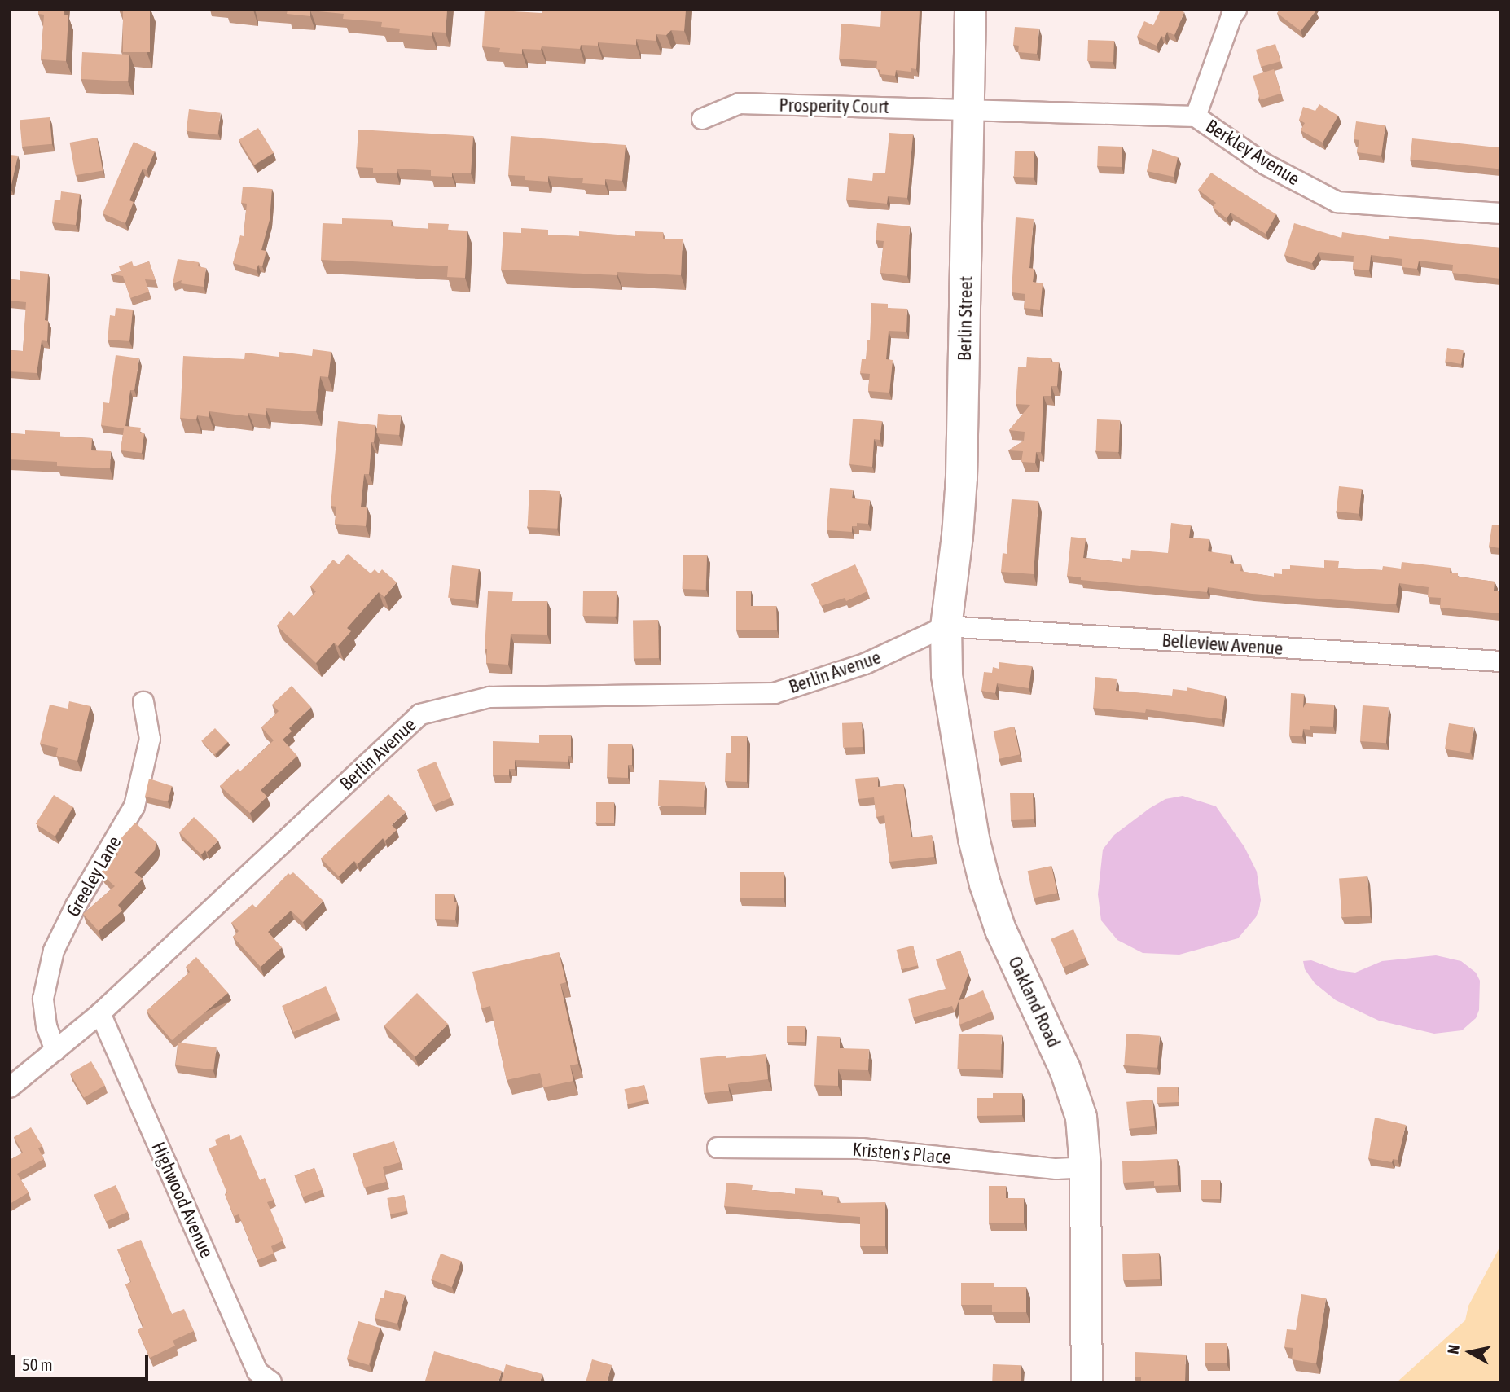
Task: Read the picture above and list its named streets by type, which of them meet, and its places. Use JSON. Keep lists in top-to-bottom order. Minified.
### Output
{"streets":{"main road":["Berlin Street","Oakland Road"],"street":["Prosperity Court","Berkley Avenue","Belleview Avenue","Berlin Avenue","Greeley Lane","Kristen's Place","Highwood Avenue"]},"crossings":[["Prosperity Court","Berkley Avenue"],["Prosperity Court","Berlin Street"],["Berkley Avenue","Berlin Street"],["Berlin Street","Belleview Avenue"],["Berlin Street","Berlin Avenue"],["Berlin Street","Oakland Road"],["Belleview Avenue","Berlin Avenue"],["Belleview Avenue","Oakland Road"],["Berlin Avenue","Greeley Lane"],["Berlin Avenue","Oakland Road"],["Berlin Avenue","Highwood Avenue"],["Oakland Road","Kristen's Place"]],"scale_bar":"50 m","north":"left"}
